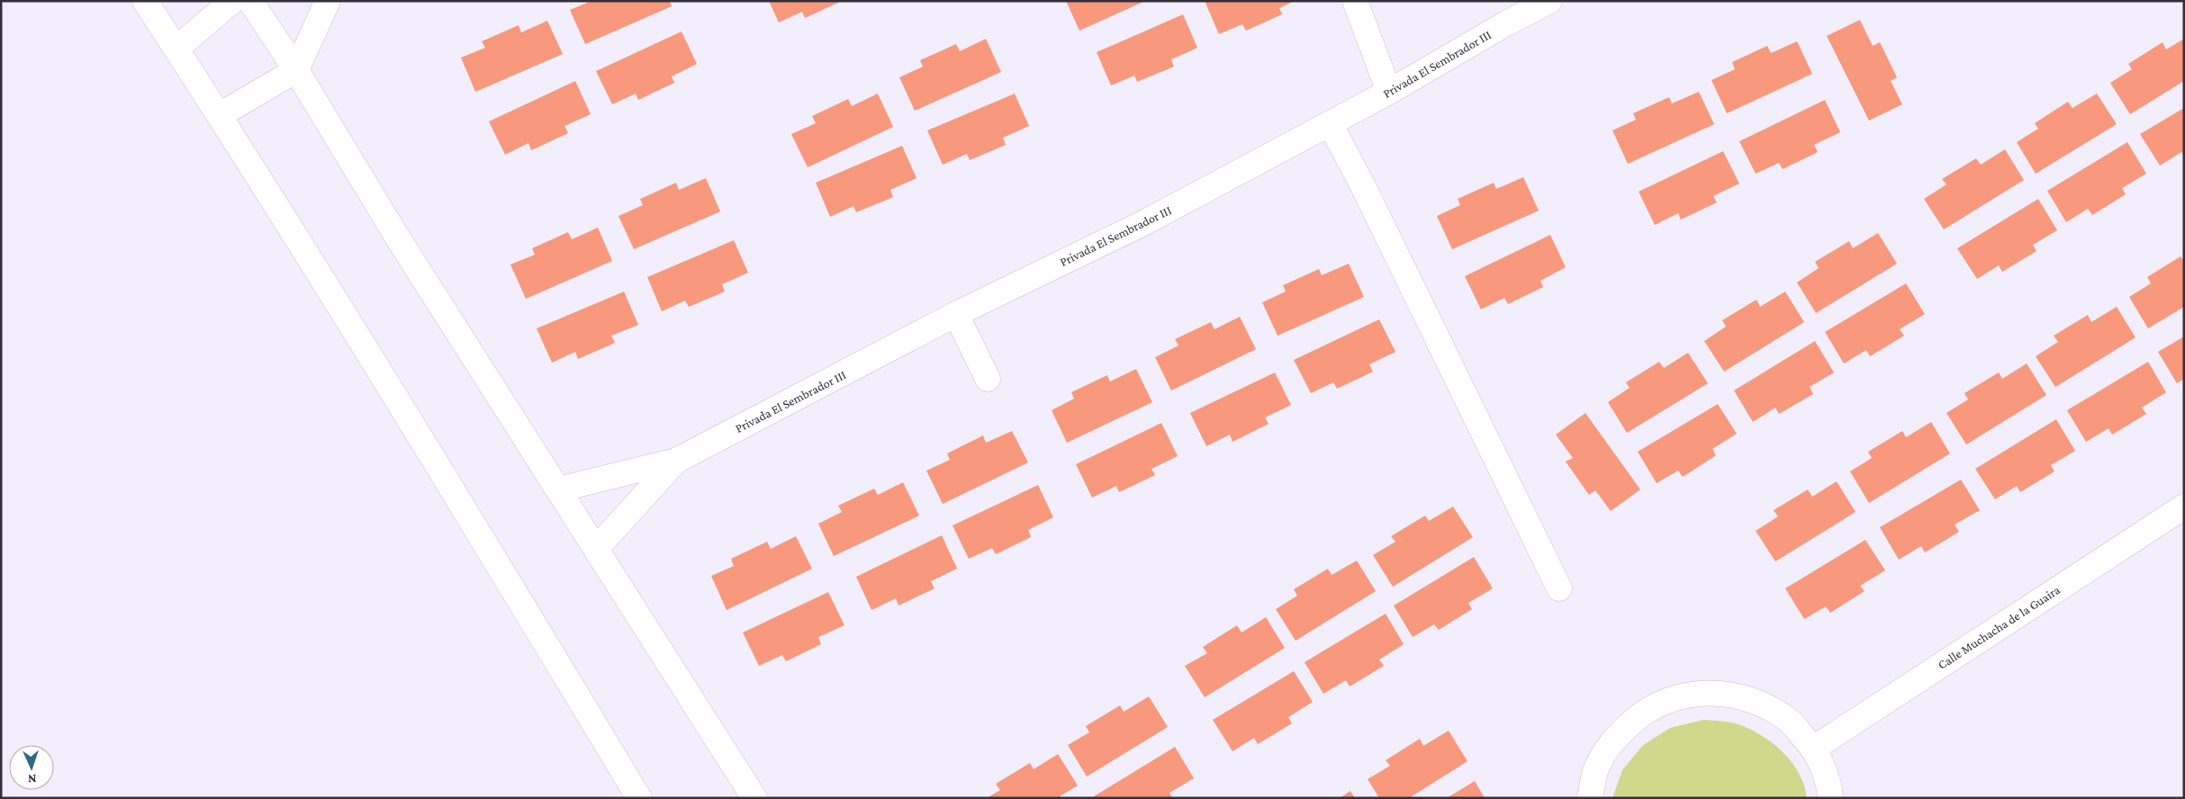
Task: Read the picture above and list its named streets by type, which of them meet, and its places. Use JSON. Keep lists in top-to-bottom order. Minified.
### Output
{"streets":{"street":["Privada El Sembrador III","Calle Muchacha de la Guaira"]},"north":"bottom"}
